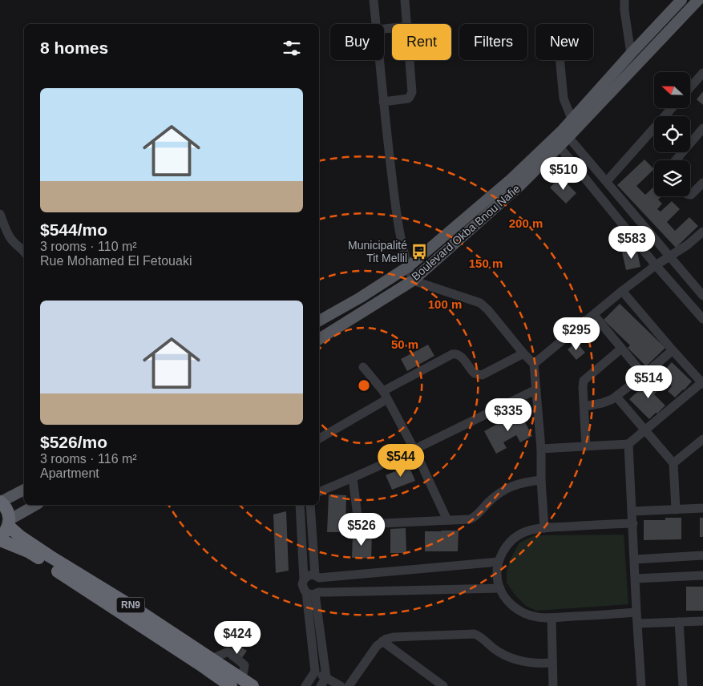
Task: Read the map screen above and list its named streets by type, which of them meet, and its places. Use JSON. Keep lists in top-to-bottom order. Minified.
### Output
{"streets":{"highway":["RN9"],"main road":["Boulevard Okba Bnou Nafie"]},"places":{"bus stop":["Municipalité Tit Mellil"]},"north":"left","page":{"chip":["Buy","Rent","Filters","New"],"heading":"8 homes","list":[{"name":"$544/mo","note":"3 rooms · 110 m² · Rue Mohamed El Fetouaki"},{"name":"$526/mo","note":"3 rooms · 116 m² · Apartment"}],"price":["$510","$583","$295","$514","$335","$544","$526","$424"]},"rings":["200 m","150 m","100 m","50 m"]}
